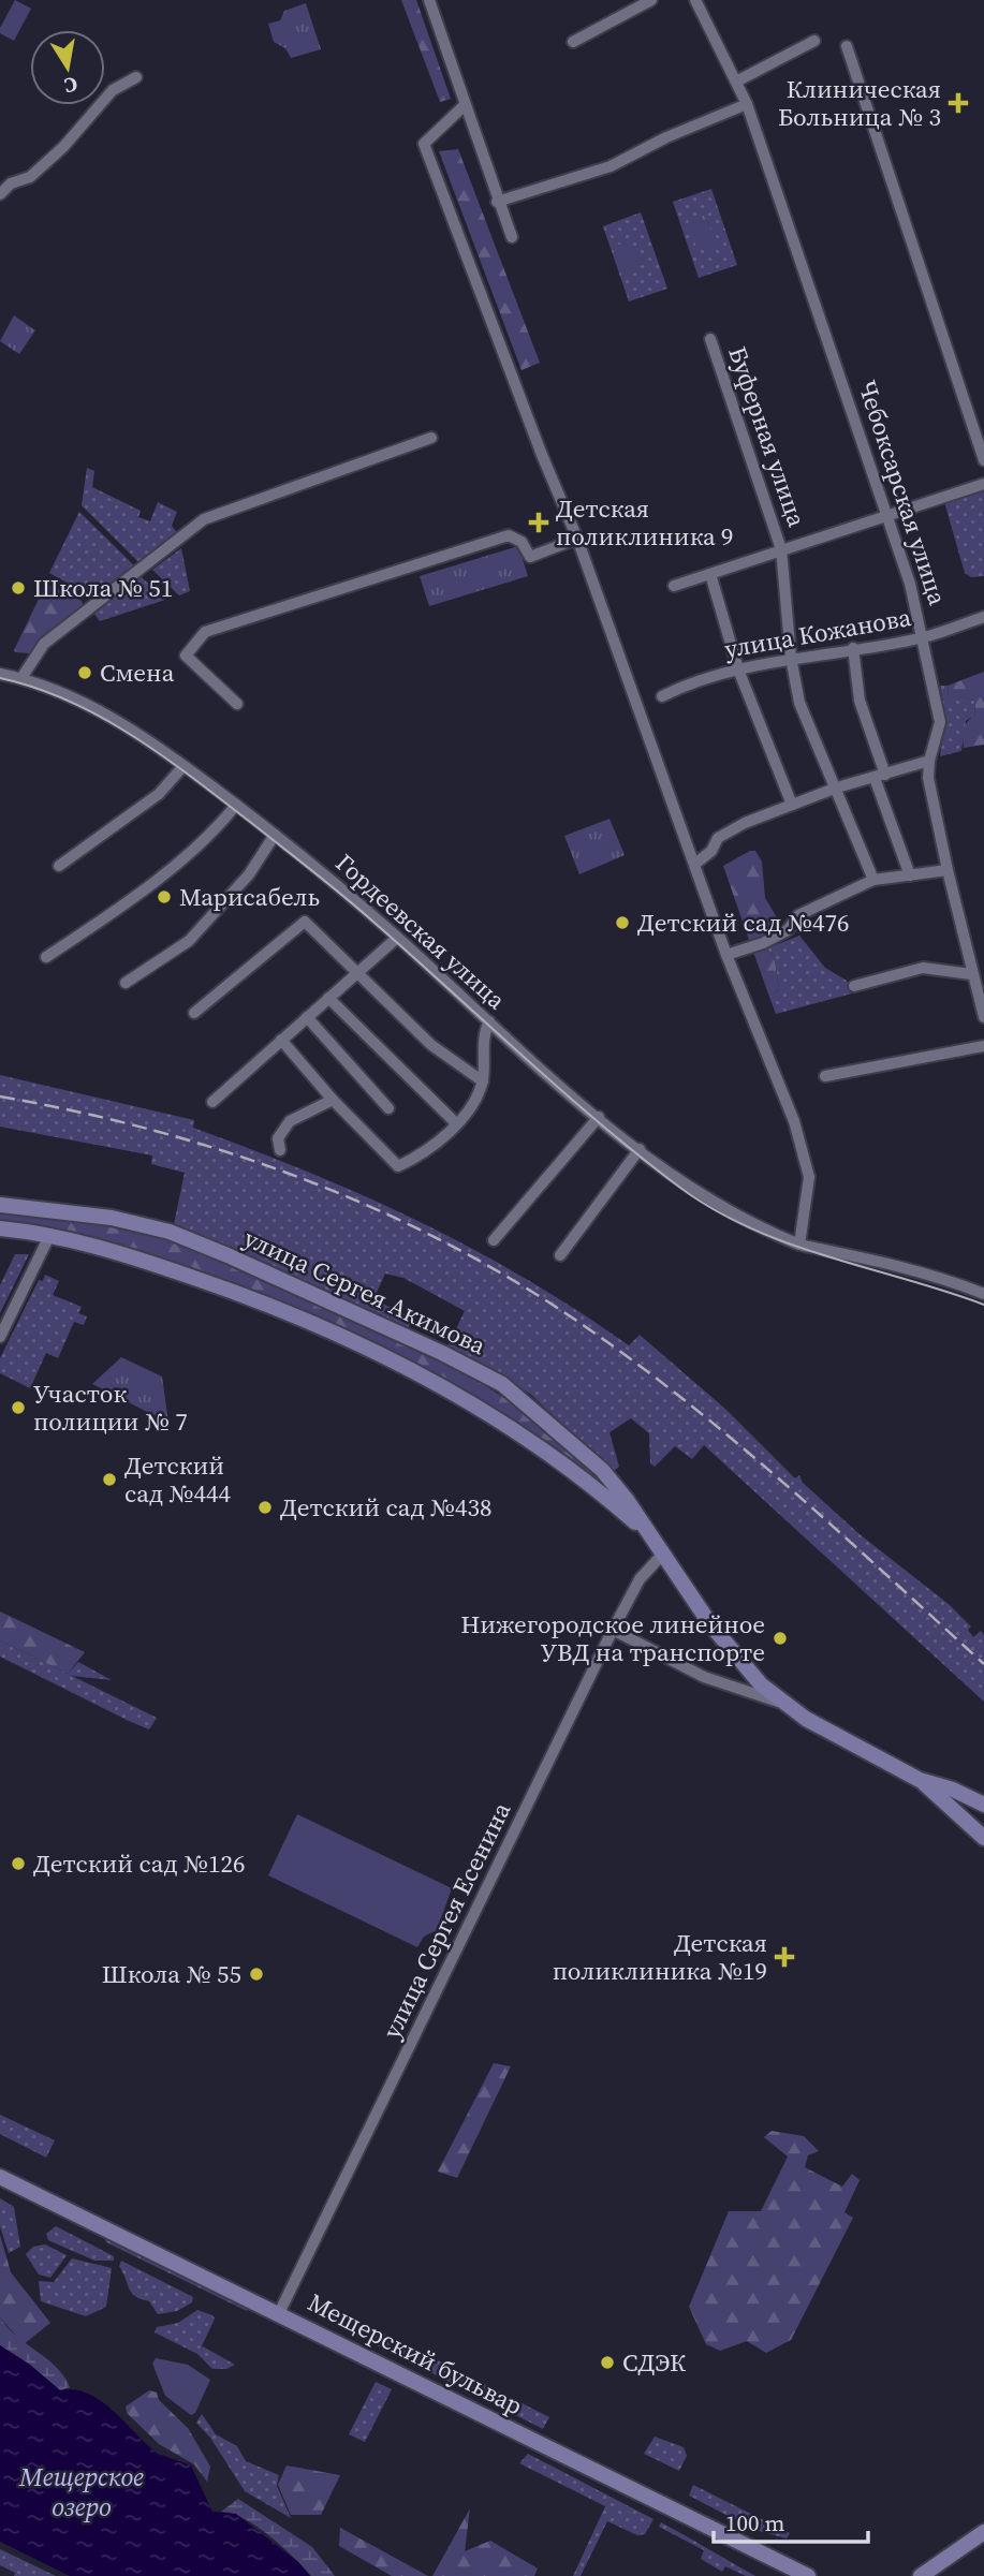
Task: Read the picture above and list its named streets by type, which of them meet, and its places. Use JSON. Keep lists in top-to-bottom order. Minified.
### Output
{"streets":{"main road":["улица Сергея Акимова","Мещерский бульвар"],"street":["Буферная улица","Чебоксарская улица","улица Кожанова","Гордеевская улица","улица Сергея Есенина"]},"crossings":[["Буферная улица","улица Кожанова"],["Чебоксарская улица","улица Кожанова"],["улица Сергея Акимова","улица Сергея Есенина"],["улица Сергея Есенина","Мещерский бульвар"]],"water":["Мещерское озеро"],"places":{"health":["Клиническая Больница № 3","Детская поликлиника 9","Детская поликлиника №19"],"other":["Школа № 51","Смена","Марисабель","Детский сад №476","Участок полиции № 7","Детский сад №444","Детский сад №438","Нижегородское линейное УВД на транспорте","Детский сад №126","Школа № 55","СДЭК"]},"scale_bar":"100 m","north":"bottom"}
